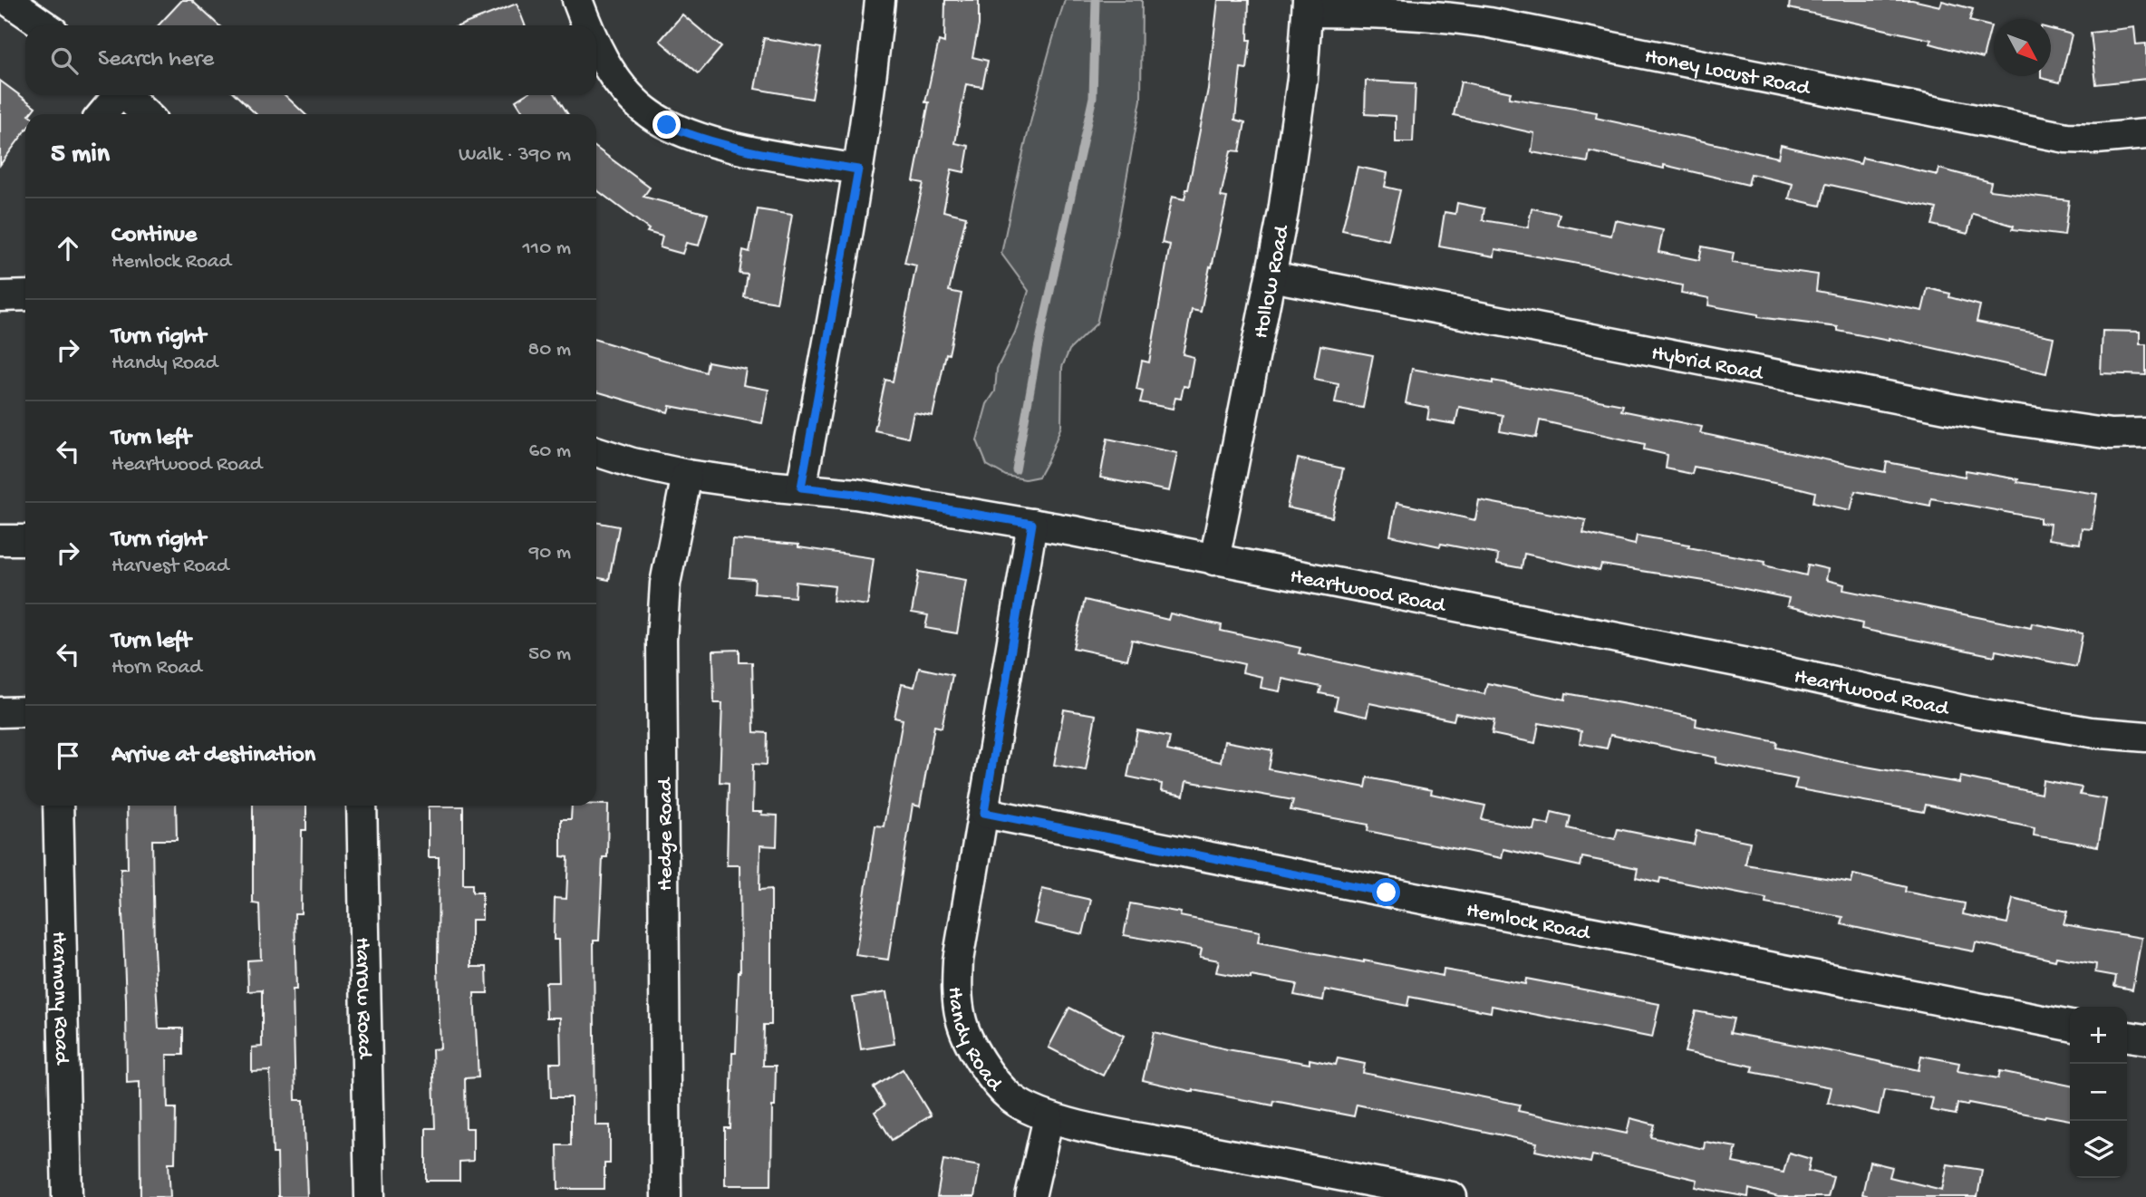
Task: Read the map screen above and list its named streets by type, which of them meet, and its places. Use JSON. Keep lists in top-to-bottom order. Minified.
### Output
{"streets":{"street":["Honey Locust Road","Hollow Road","Hybrid Road","Heartwood Road","Hedge Road","Hemlock Road","Harrow Road","Harmony Road","Handy Road"]},"crossings":[["Honey Locust Road","Hollow Road"],["Hollow Road","Hybrid Road"],["Hollow Road","Heartwood Road"],["Heartwood Road","Hedge Road"],["Heartwood Road","Handy Road"],["Hemlock Road","Handy Road"]],"north":"bottom right","page":{"search":"Search here","heading":["5 min","Walk · 390 m"],"list":[["Continue","Hemlock Road","110 m"],["Turn right","Handy Road","80 m"],["Turn left","Heartwood Road","60 m"],["Turn right","Harvest Road","90 m"],["Turn left","Horn Road","50 m"],"Arrive at destination"],"map_buttons":["+","−"]}}
